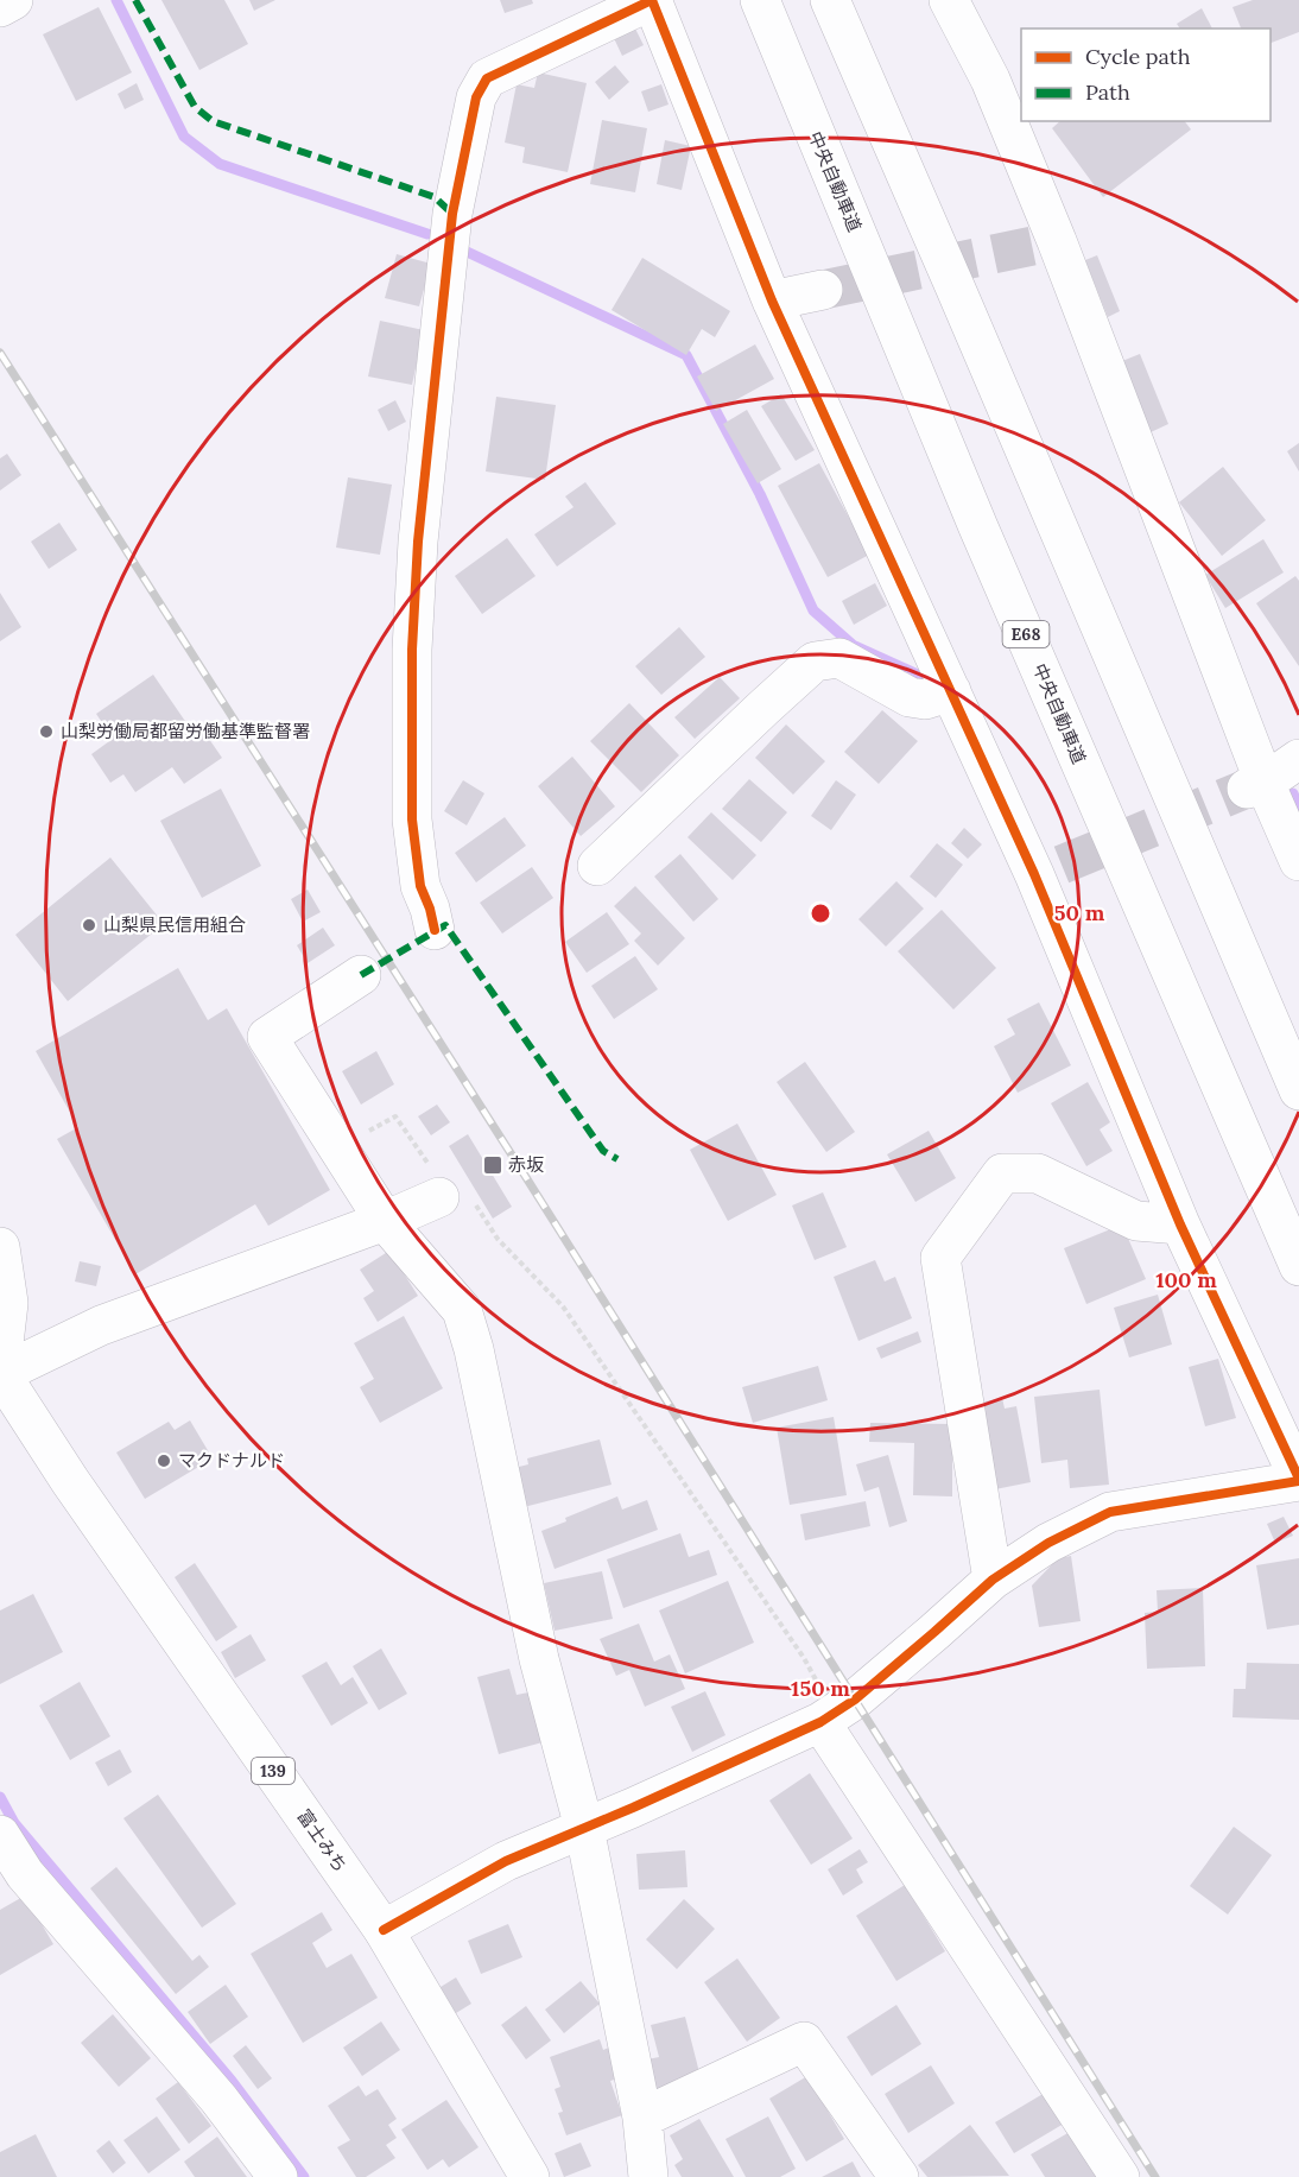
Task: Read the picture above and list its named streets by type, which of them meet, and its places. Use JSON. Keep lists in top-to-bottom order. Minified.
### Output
{"streets":{"main road":["中央自動車道","E68","139","富士みち"]},"places":{"other":["山梨労働局都留労働基準監督署","山梨県民信用組合","マクドナルド"],"transit":["赤坂"]},"legend":["Cycle path","Path"],"rings":["50 m","100 m","150 m"]}
